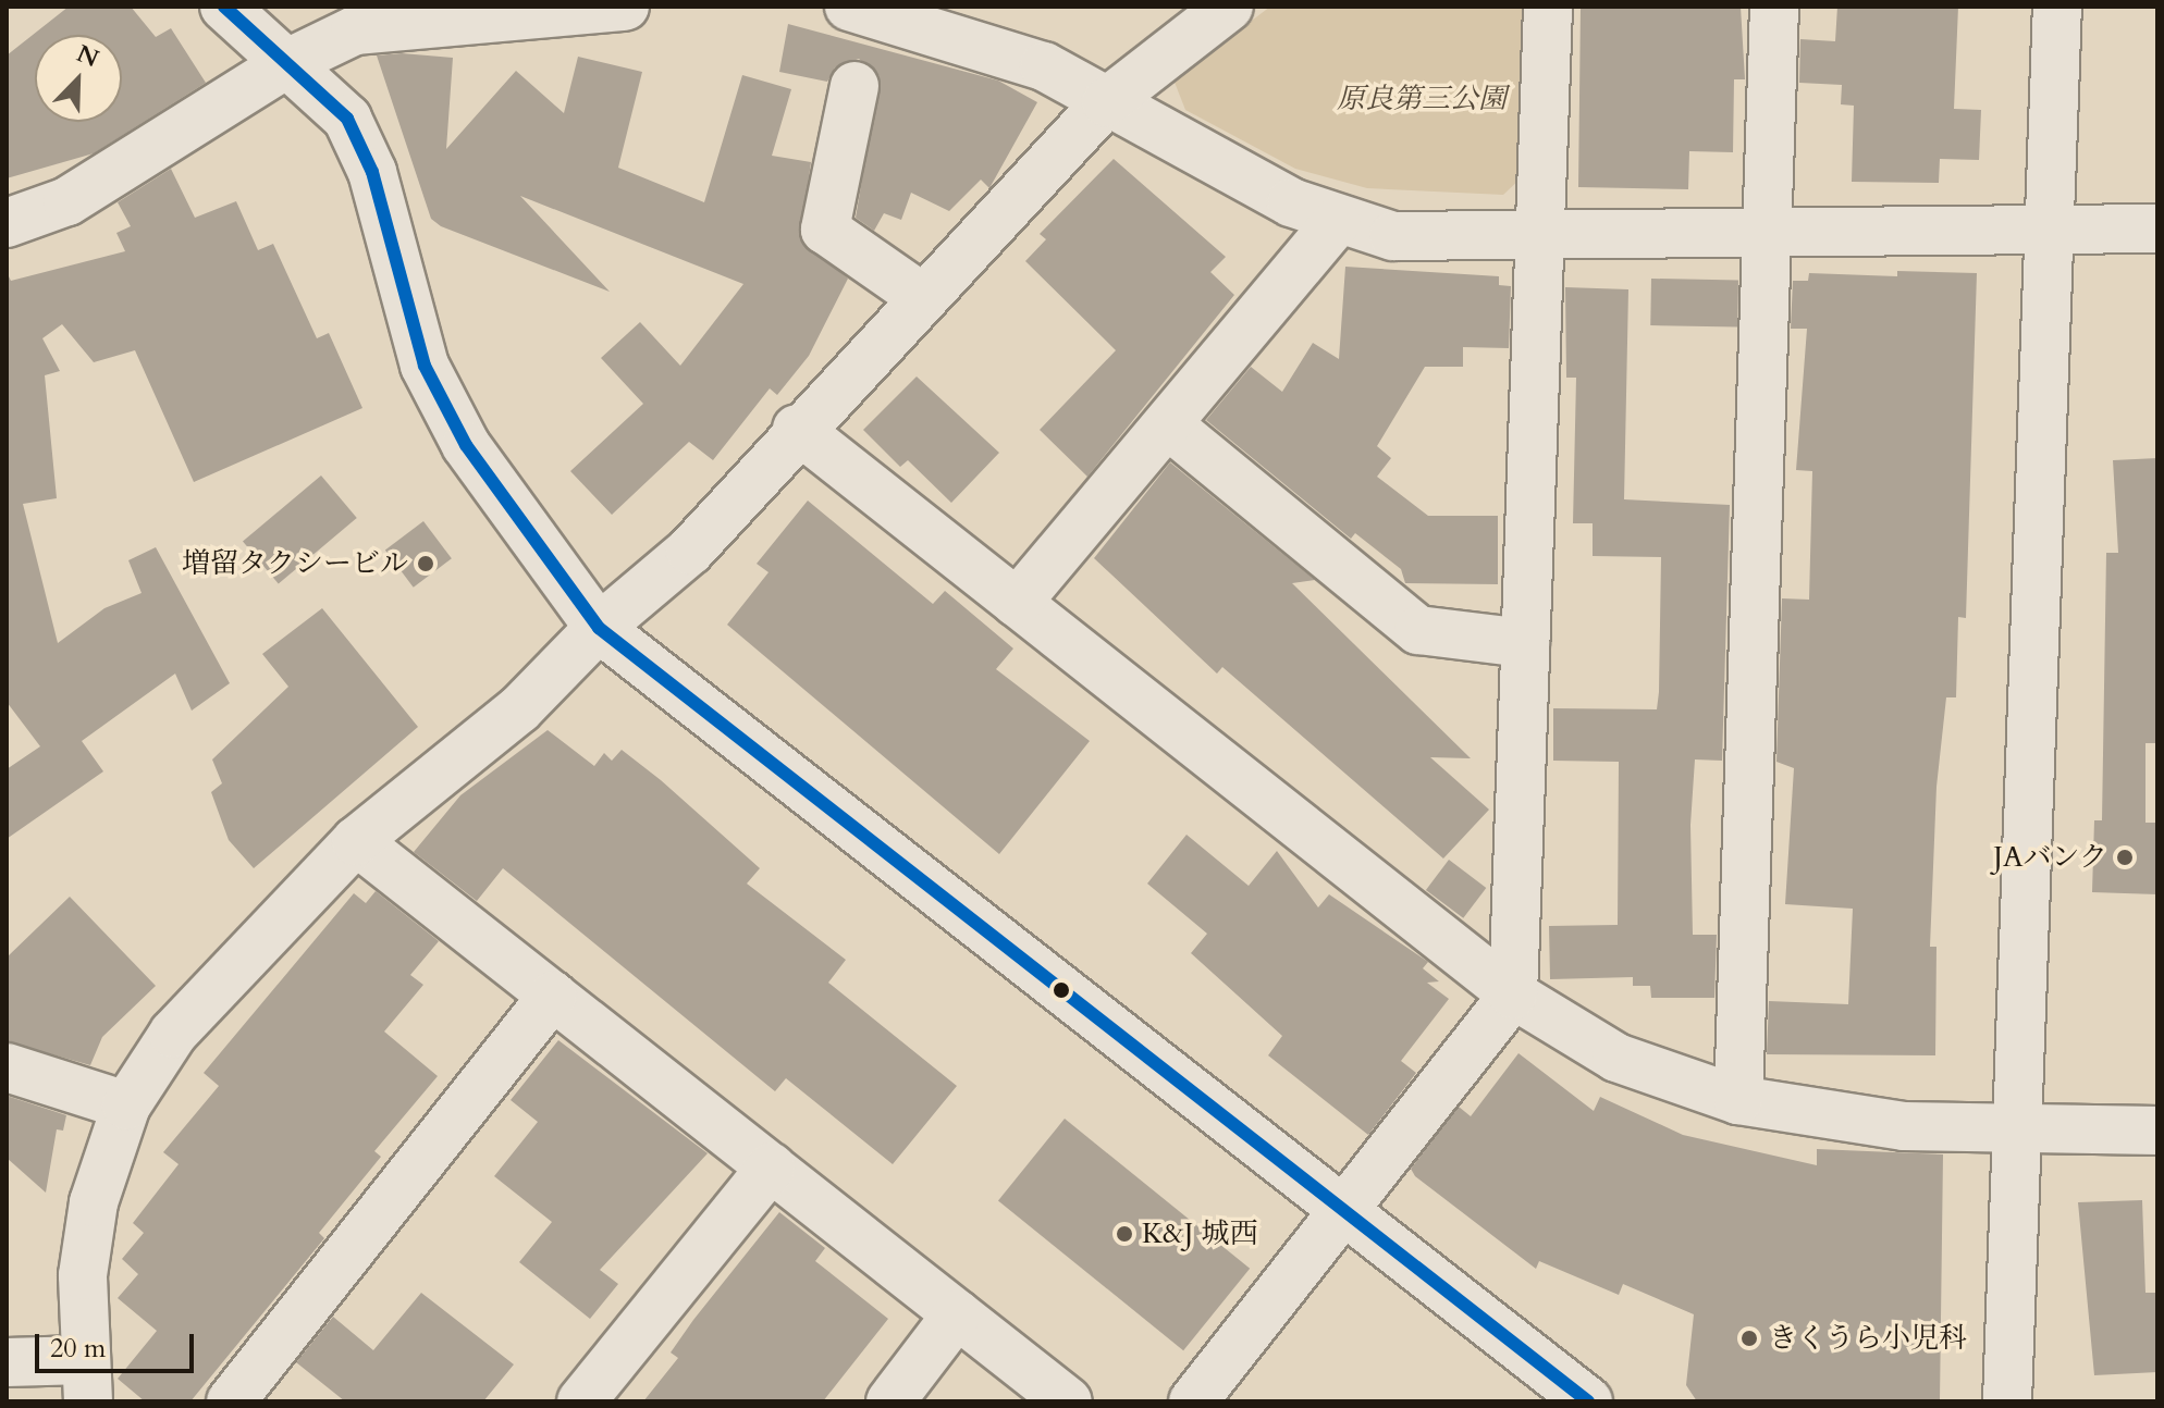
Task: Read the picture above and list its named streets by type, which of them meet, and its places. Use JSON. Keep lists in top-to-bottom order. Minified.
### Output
{"parks":["原良第三公園"],"places":["増留タクシービル","JAバンク","K&J 城西","きくうら小児科"],"scale_bar":"20 m","north":"top right"}
